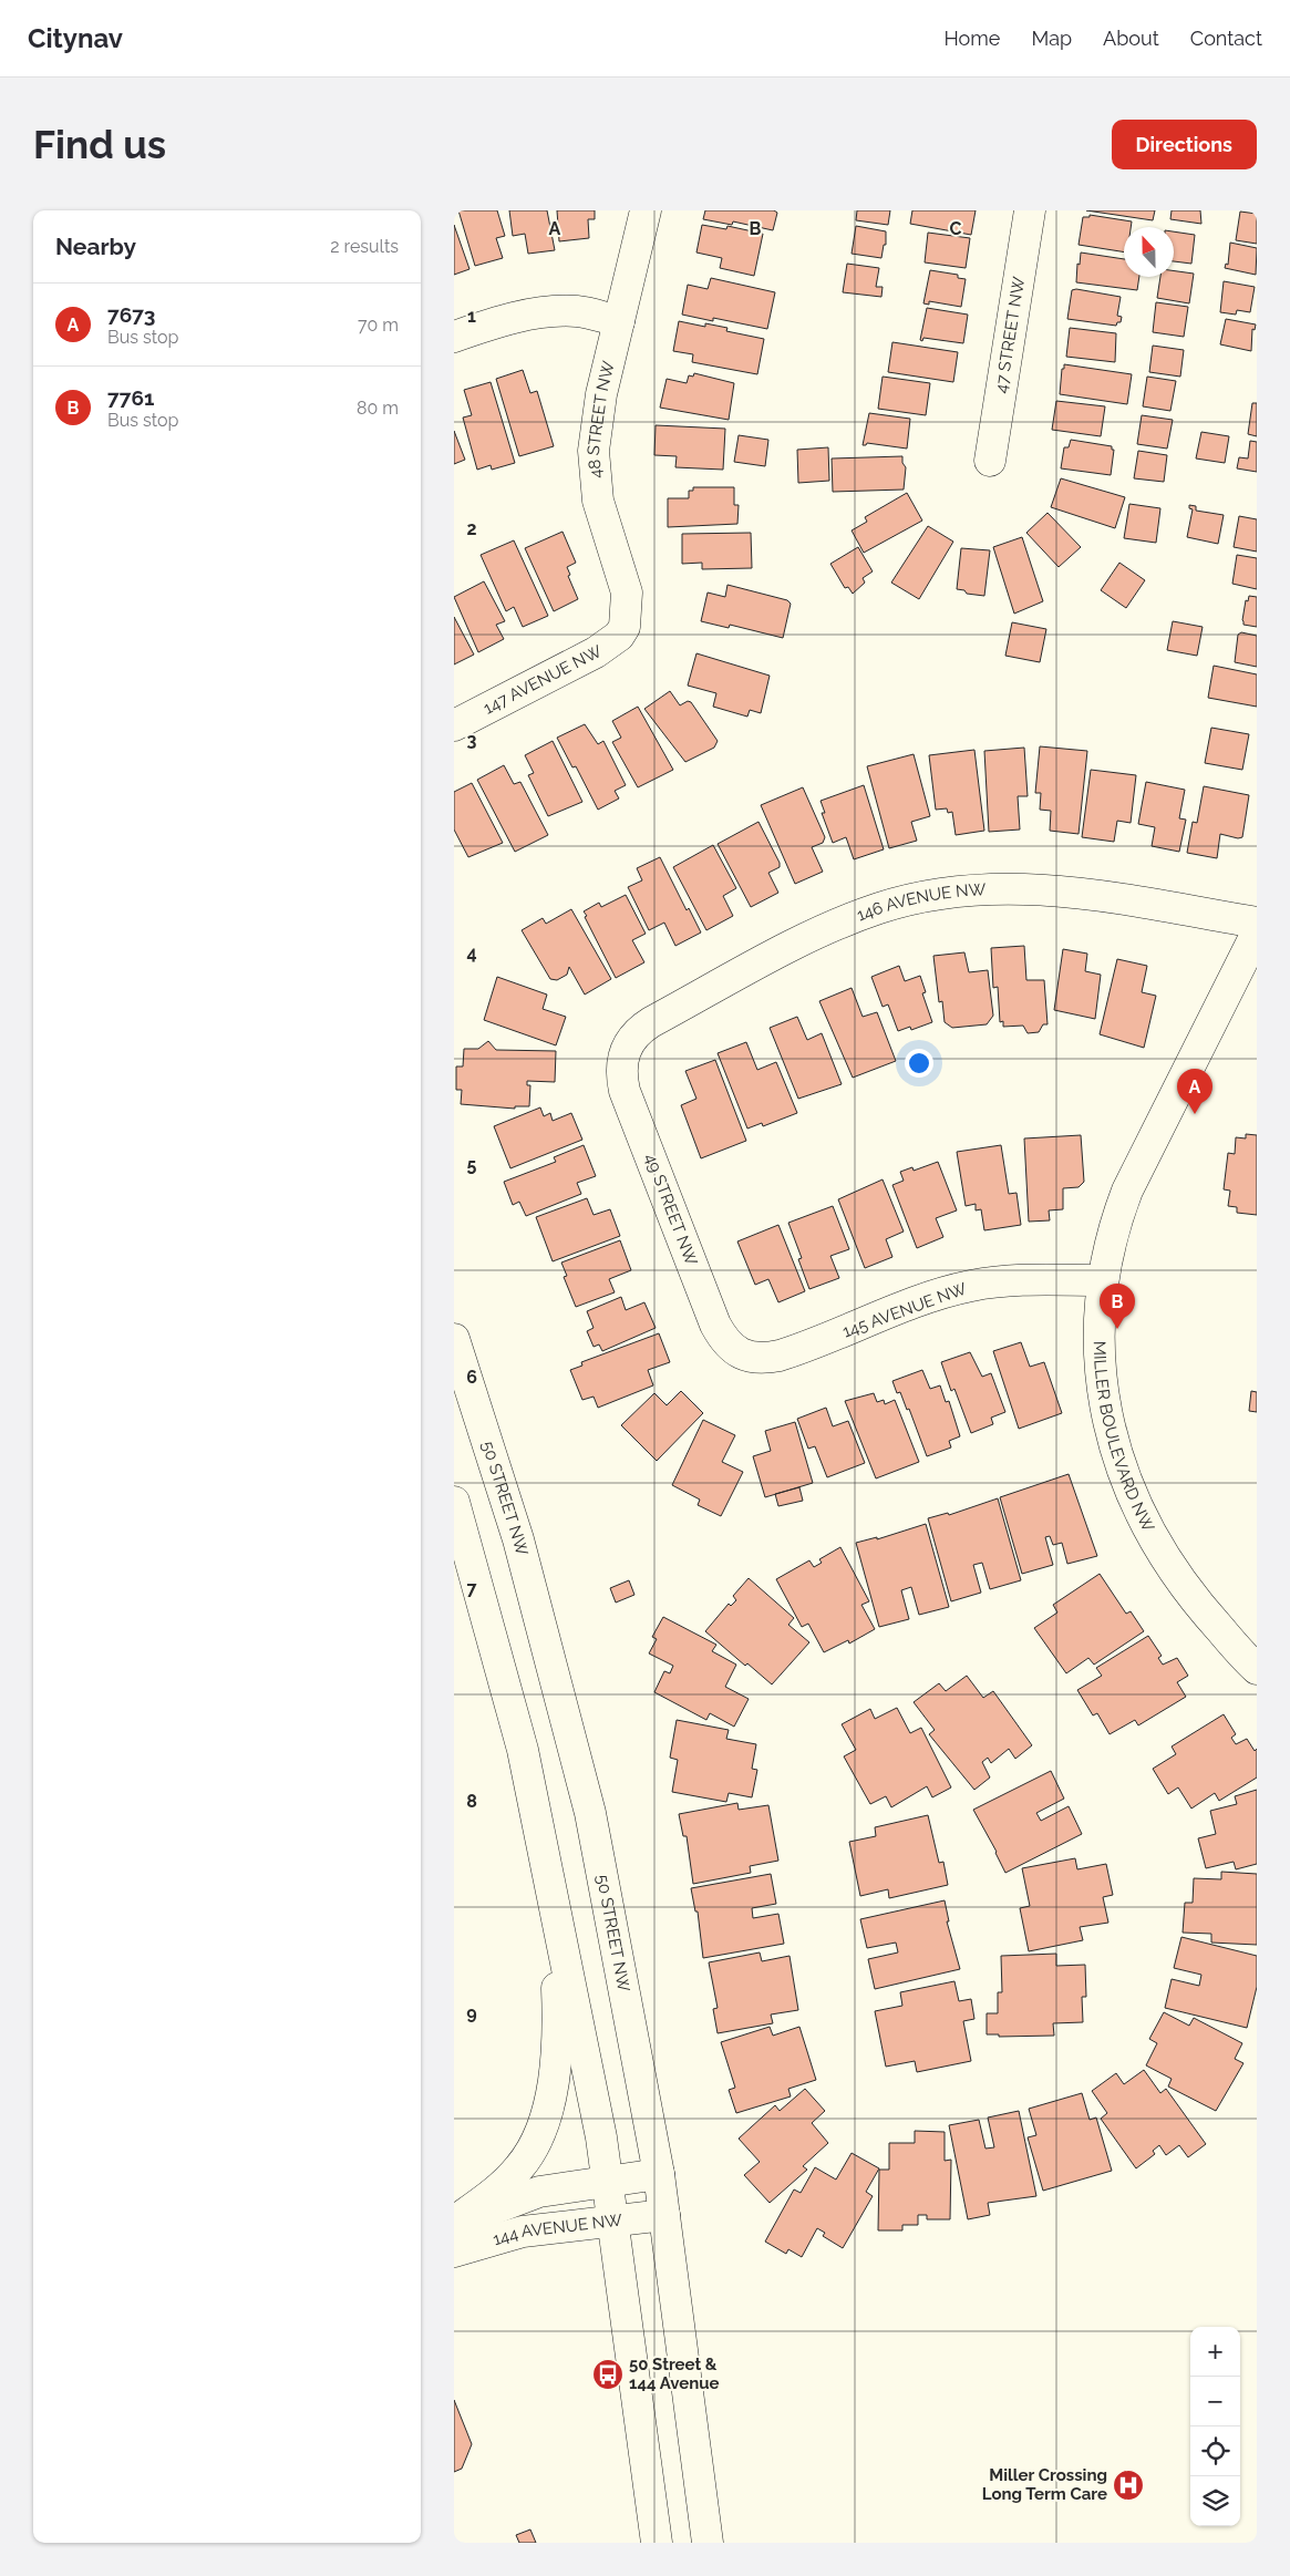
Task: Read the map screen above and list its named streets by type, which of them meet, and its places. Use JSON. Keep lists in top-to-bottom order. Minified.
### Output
{"streets":{"street":["47 STREET NW","48 STREET NW","147 AVENUE NW","146 AVENUE NW","49 STREET NW","145 AVENUE NW","MILLER BOULEVARD NW","50 STREET NW","144 AVENUE NW"]},"crossings":[["48 STREET NW","147 AVENUE NW"],["146 AVENUE NW","49 STREET NW"],["49 STREET NW","145 AVENUE NW"],["145 AVENUE NW","MILLER BOULEVARD NW"],["50 STREET NW","144 AVENUE NW"]],"places":{"bus stop":["50 Street & 144 Avenue"],"hospital":["Miller Crossing Long Term Care"]},"north":"top","page":{"header":"Citynav","nav":["Home","Map","About","Contact"],"buttons":"Directions","title":"Find us","heading":["Nearby","2 results"],"list":[{"mark":"A","name":"7673","note":"Bus stop","value":"70 m"},{"mark":"B","name":"7761","note":"Bus stop","value":"80 m"}],"pins":["A","B"],"map_buttons":["+","−"]},"grid":{"columns":["A","B","C"],"rows":["1","2","3","4","5","6","7","8","9"]}}
